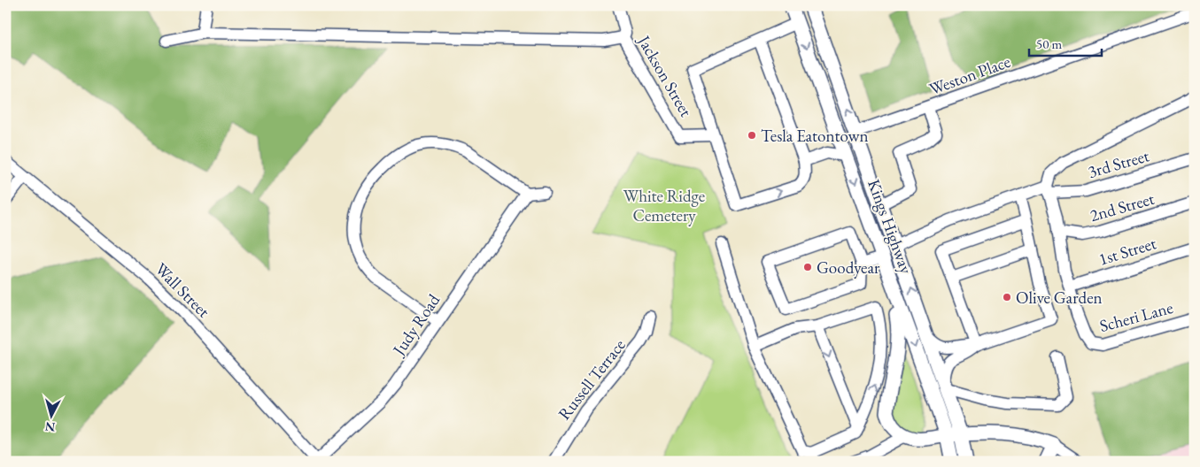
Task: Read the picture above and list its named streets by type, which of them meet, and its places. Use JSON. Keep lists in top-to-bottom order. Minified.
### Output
{"streets":{"main road":["Kings Highway"],"street":["Weston Place","Jackson Street","3rd Street","2nd Street","1st Street","Wall Street","Scheri Lane","Judy Road","Russell Terrace"]},"crossings":[["Weston Place","Kings Highway"],["3rd Street","Scheri Lane"],["2nd Street","Scheri Lane"],["1st Street","Scheri Lane"],["Wall Street","Judy Road"]],"parks":["White Ridge Cemetery"],"places":["Tesla Eatontown","Goodyear","Olive Garden"],"scale_bar":"50 m","north":"bottom"}
